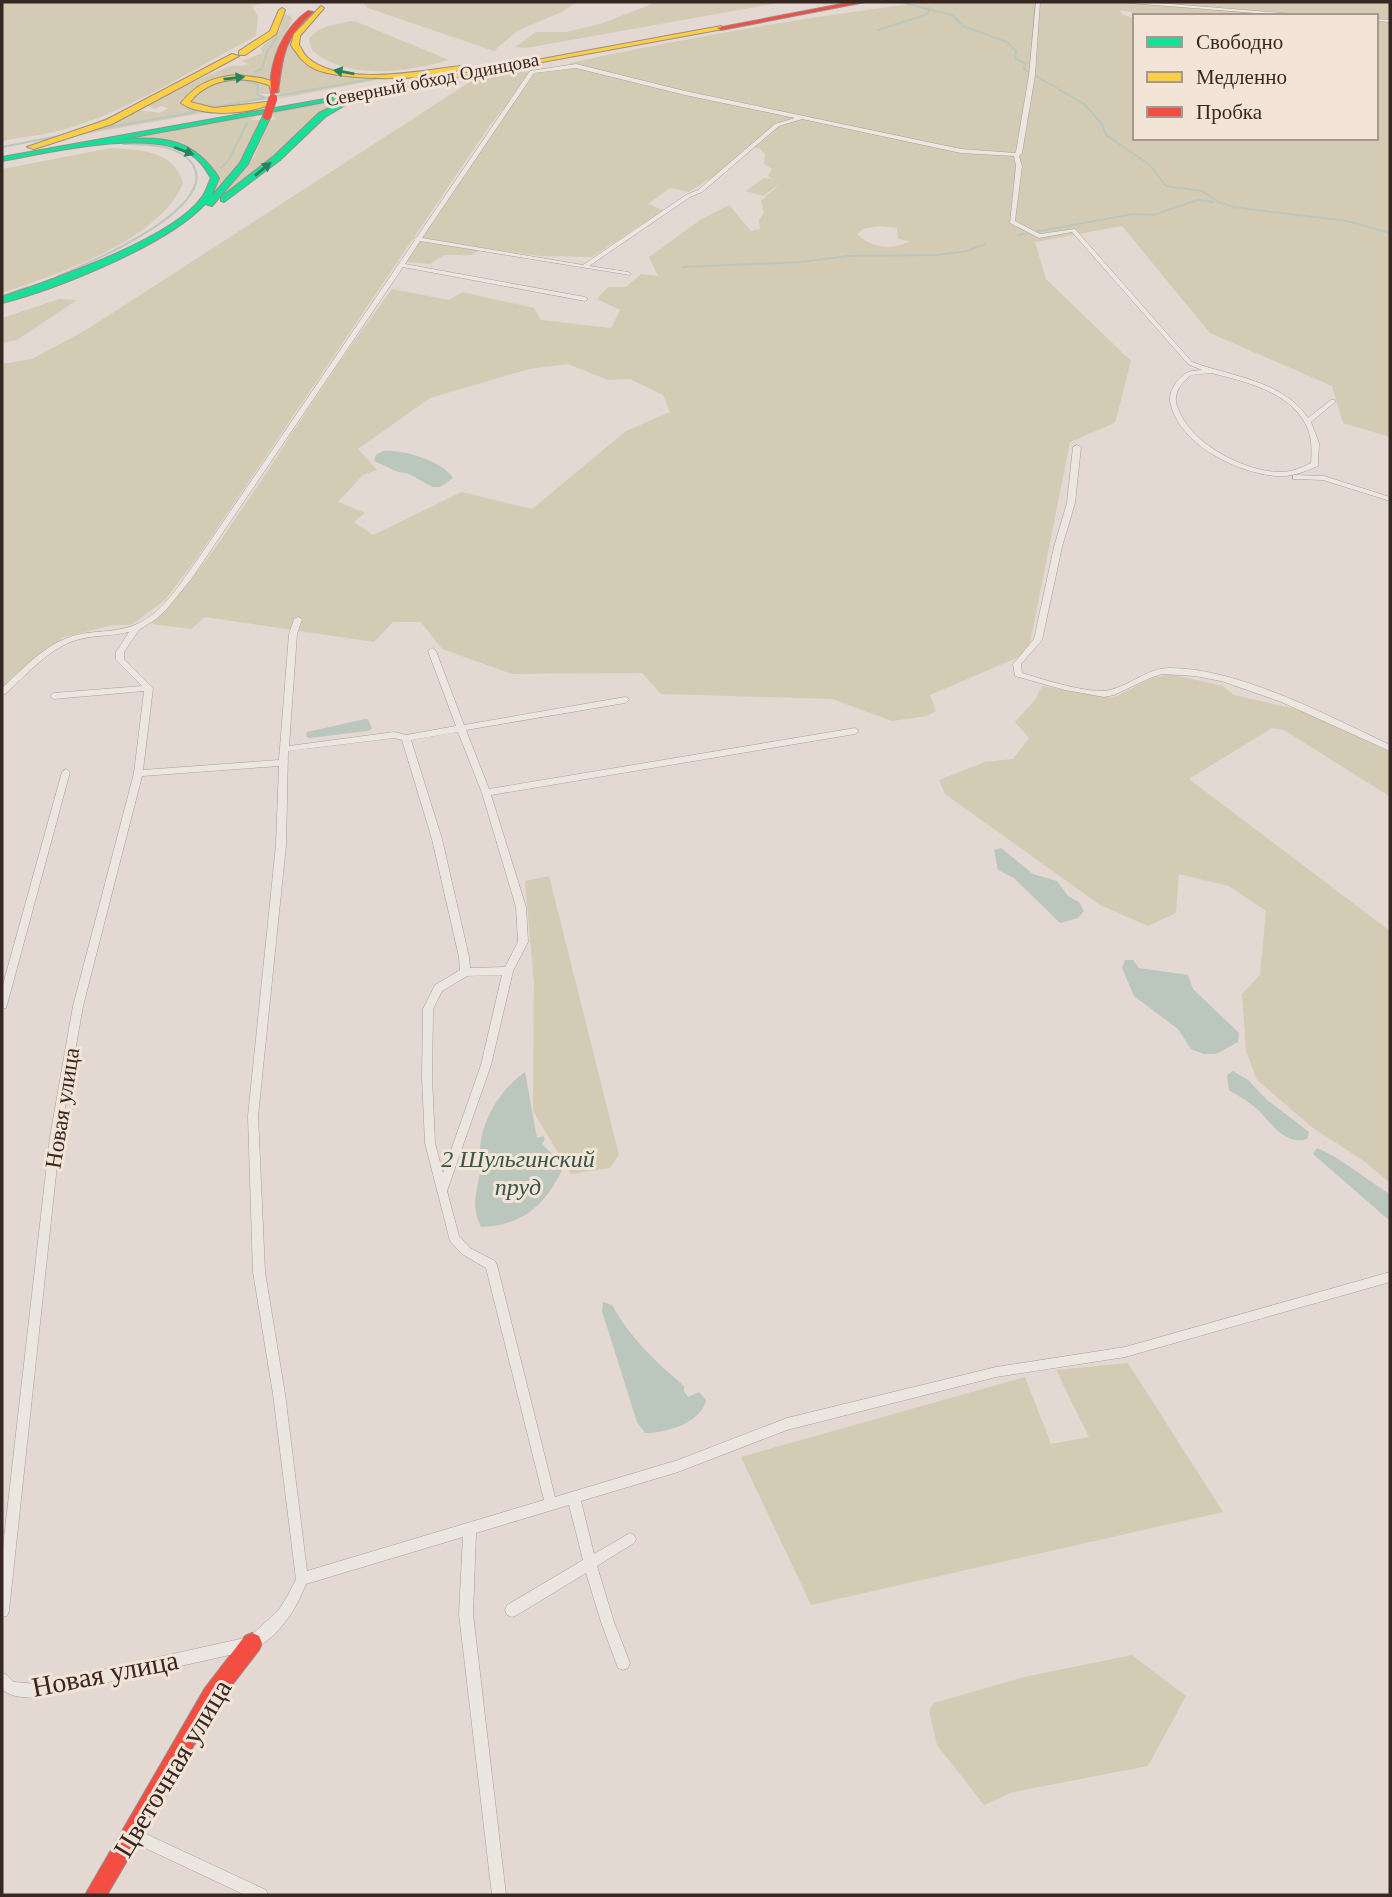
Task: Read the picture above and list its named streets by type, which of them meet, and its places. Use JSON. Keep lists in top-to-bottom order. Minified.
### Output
{"streets":{"main road":["Северный обход Одинцова","Цветочная улица"],"street":["Новая улица"]},"crossings":[["Новая улица","Цветочная улица"]],"water":["2 Шульгинский пруд"],"legend":["Свободно","Медленно","Пробка"]}
